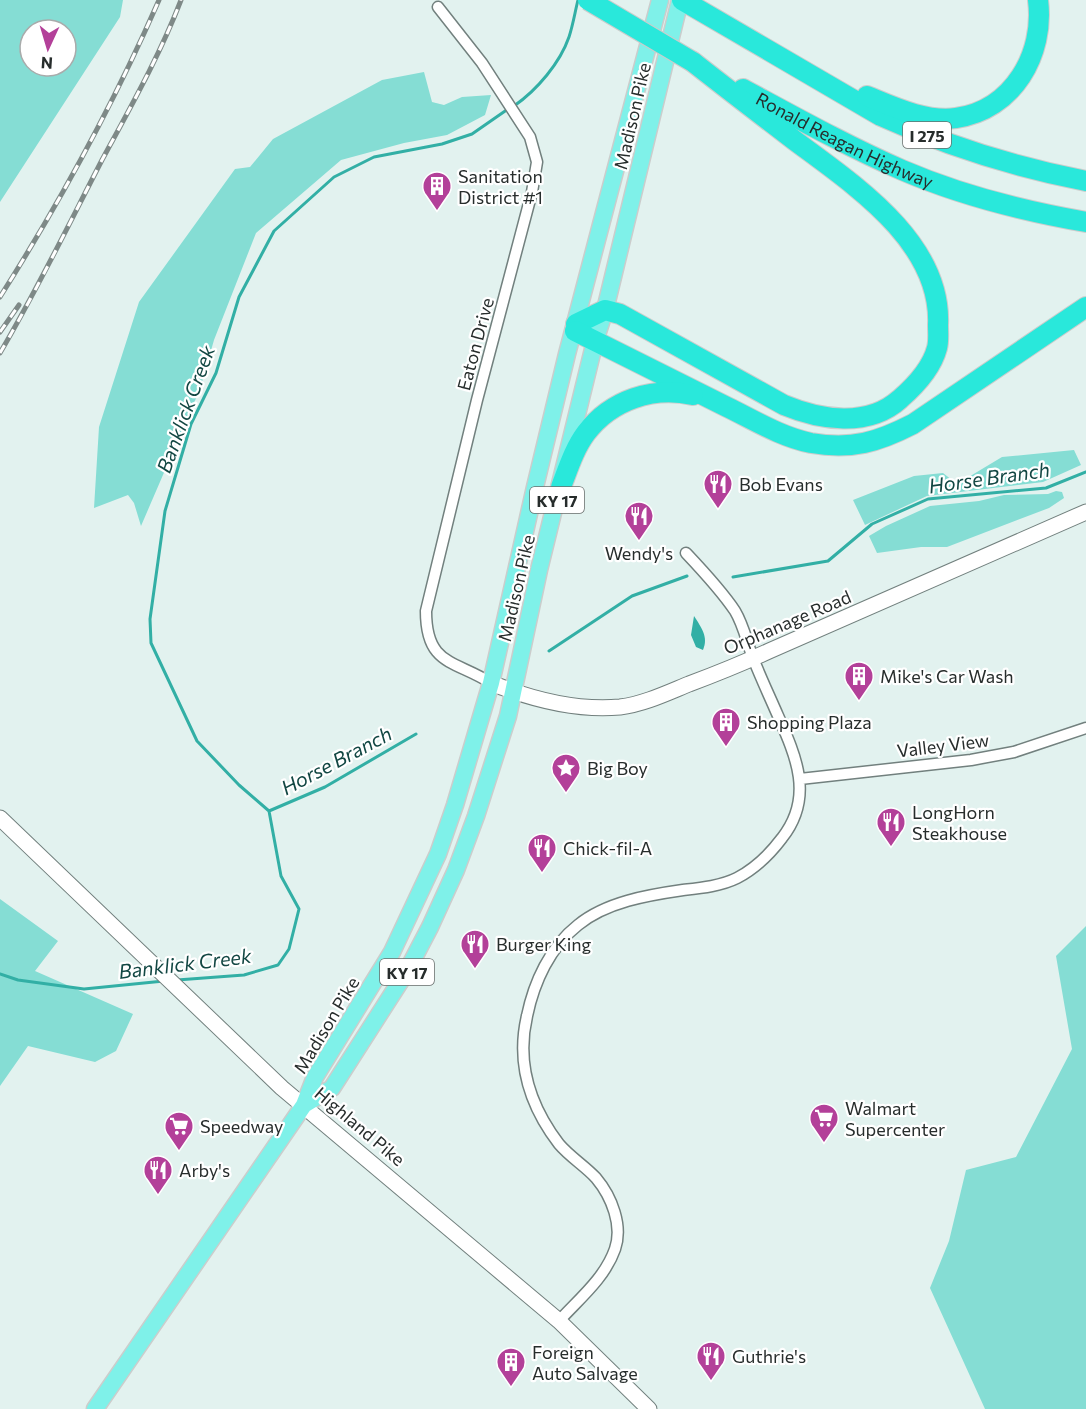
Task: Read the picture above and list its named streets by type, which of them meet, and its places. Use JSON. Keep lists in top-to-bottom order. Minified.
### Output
{"streets":{"highway":["I 275","Ronald Reagan Highway"],"main road":["Madison Pike","KY 17","Orphanage Road","Highland Pike"],"street":["Eaton Drive","Valley View"]},"crossings":[["Madison Pike","Ronald Reagan Highway"],["Madison Pike","Eaton Drive"],["Madison Pike","Orphanage Road"],["Madison Pike","Highland Pike"],["Eaton Drive","Orphanage Road"]],"water":["Banklick Creek","Horse Branch"],"places":{"building":["Sanitation District #1","Mike's Car Wash","Shopping Plaza","Foreign Auto Salvage"],"restaurant":["Bob Evans","Wendy's","LongHorn Steakhouse","Chick-fil-A","Burger King","Arby's","Guthrie's"],"place":["Big Boy"],"supermarket":["Walmart Supercenter","Speedway"]},"north":"bottom"}
